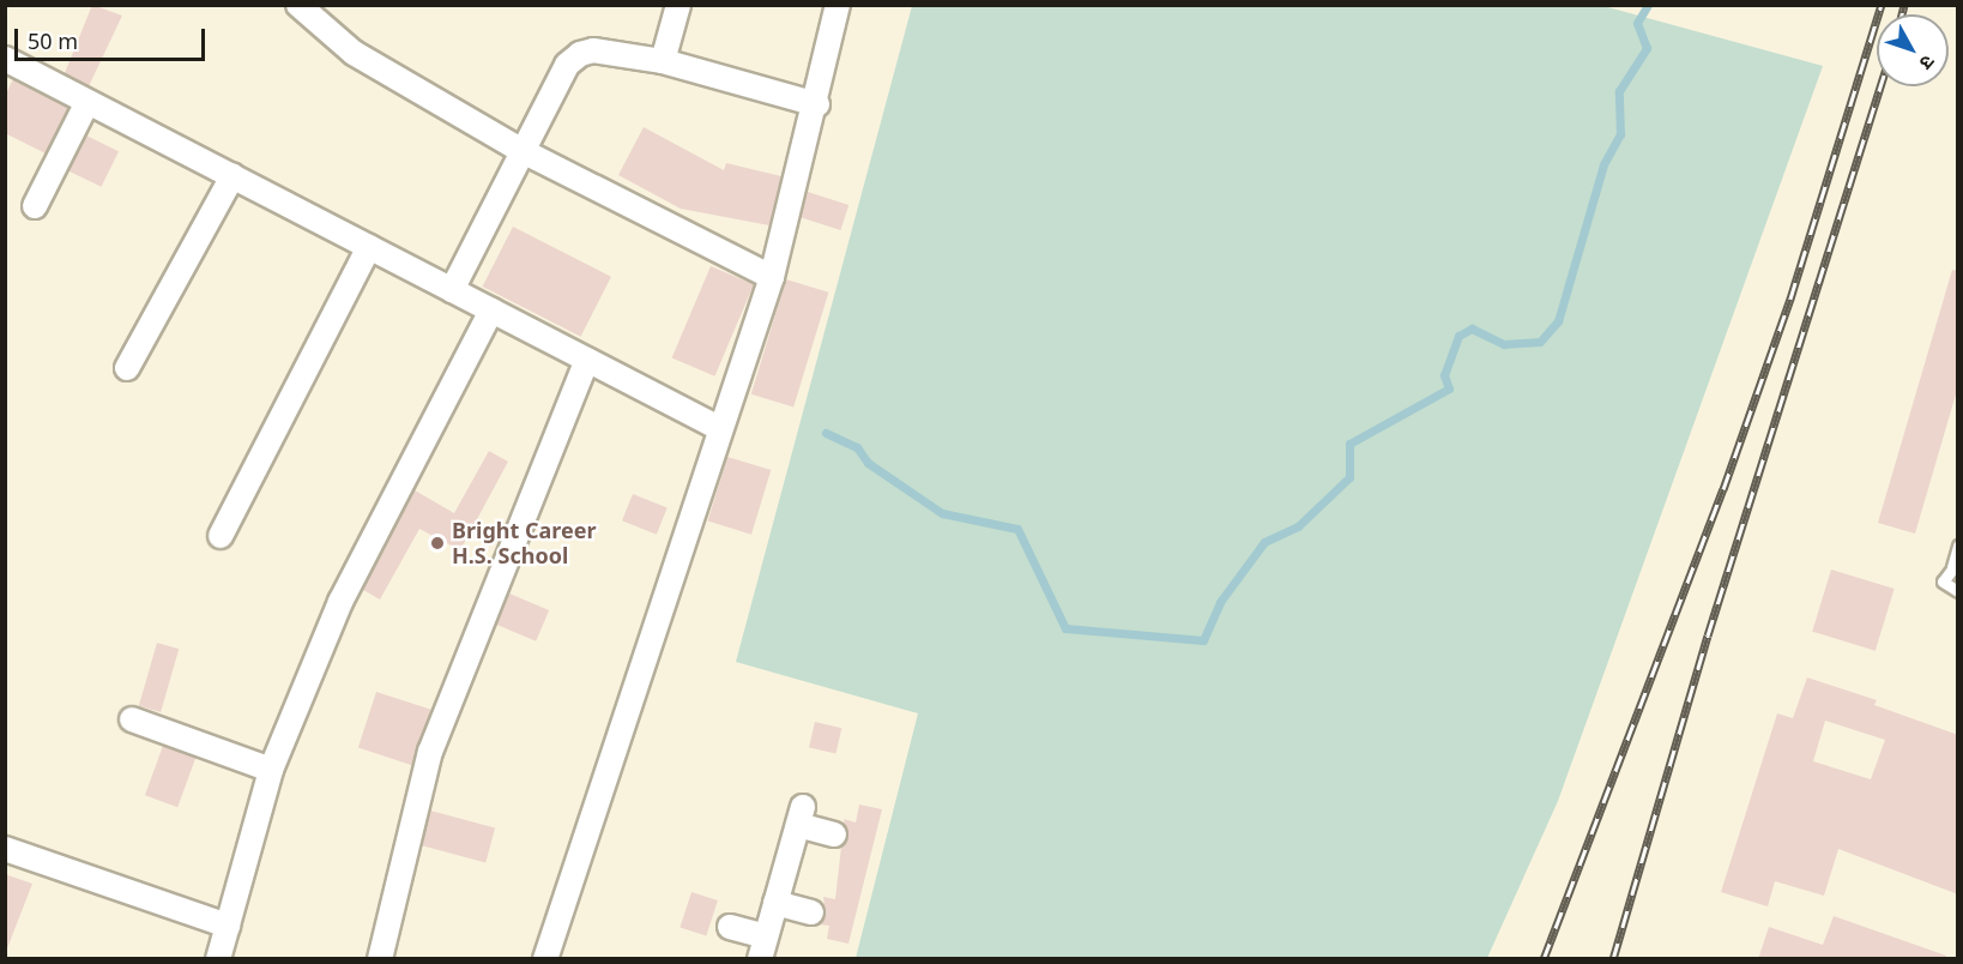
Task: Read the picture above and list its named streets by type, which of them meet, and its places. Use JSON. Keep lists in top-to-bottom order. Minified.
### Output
{"places":["Bright Career H.S. School"],"scale_bar":"50 m","north":"bottom right"}
